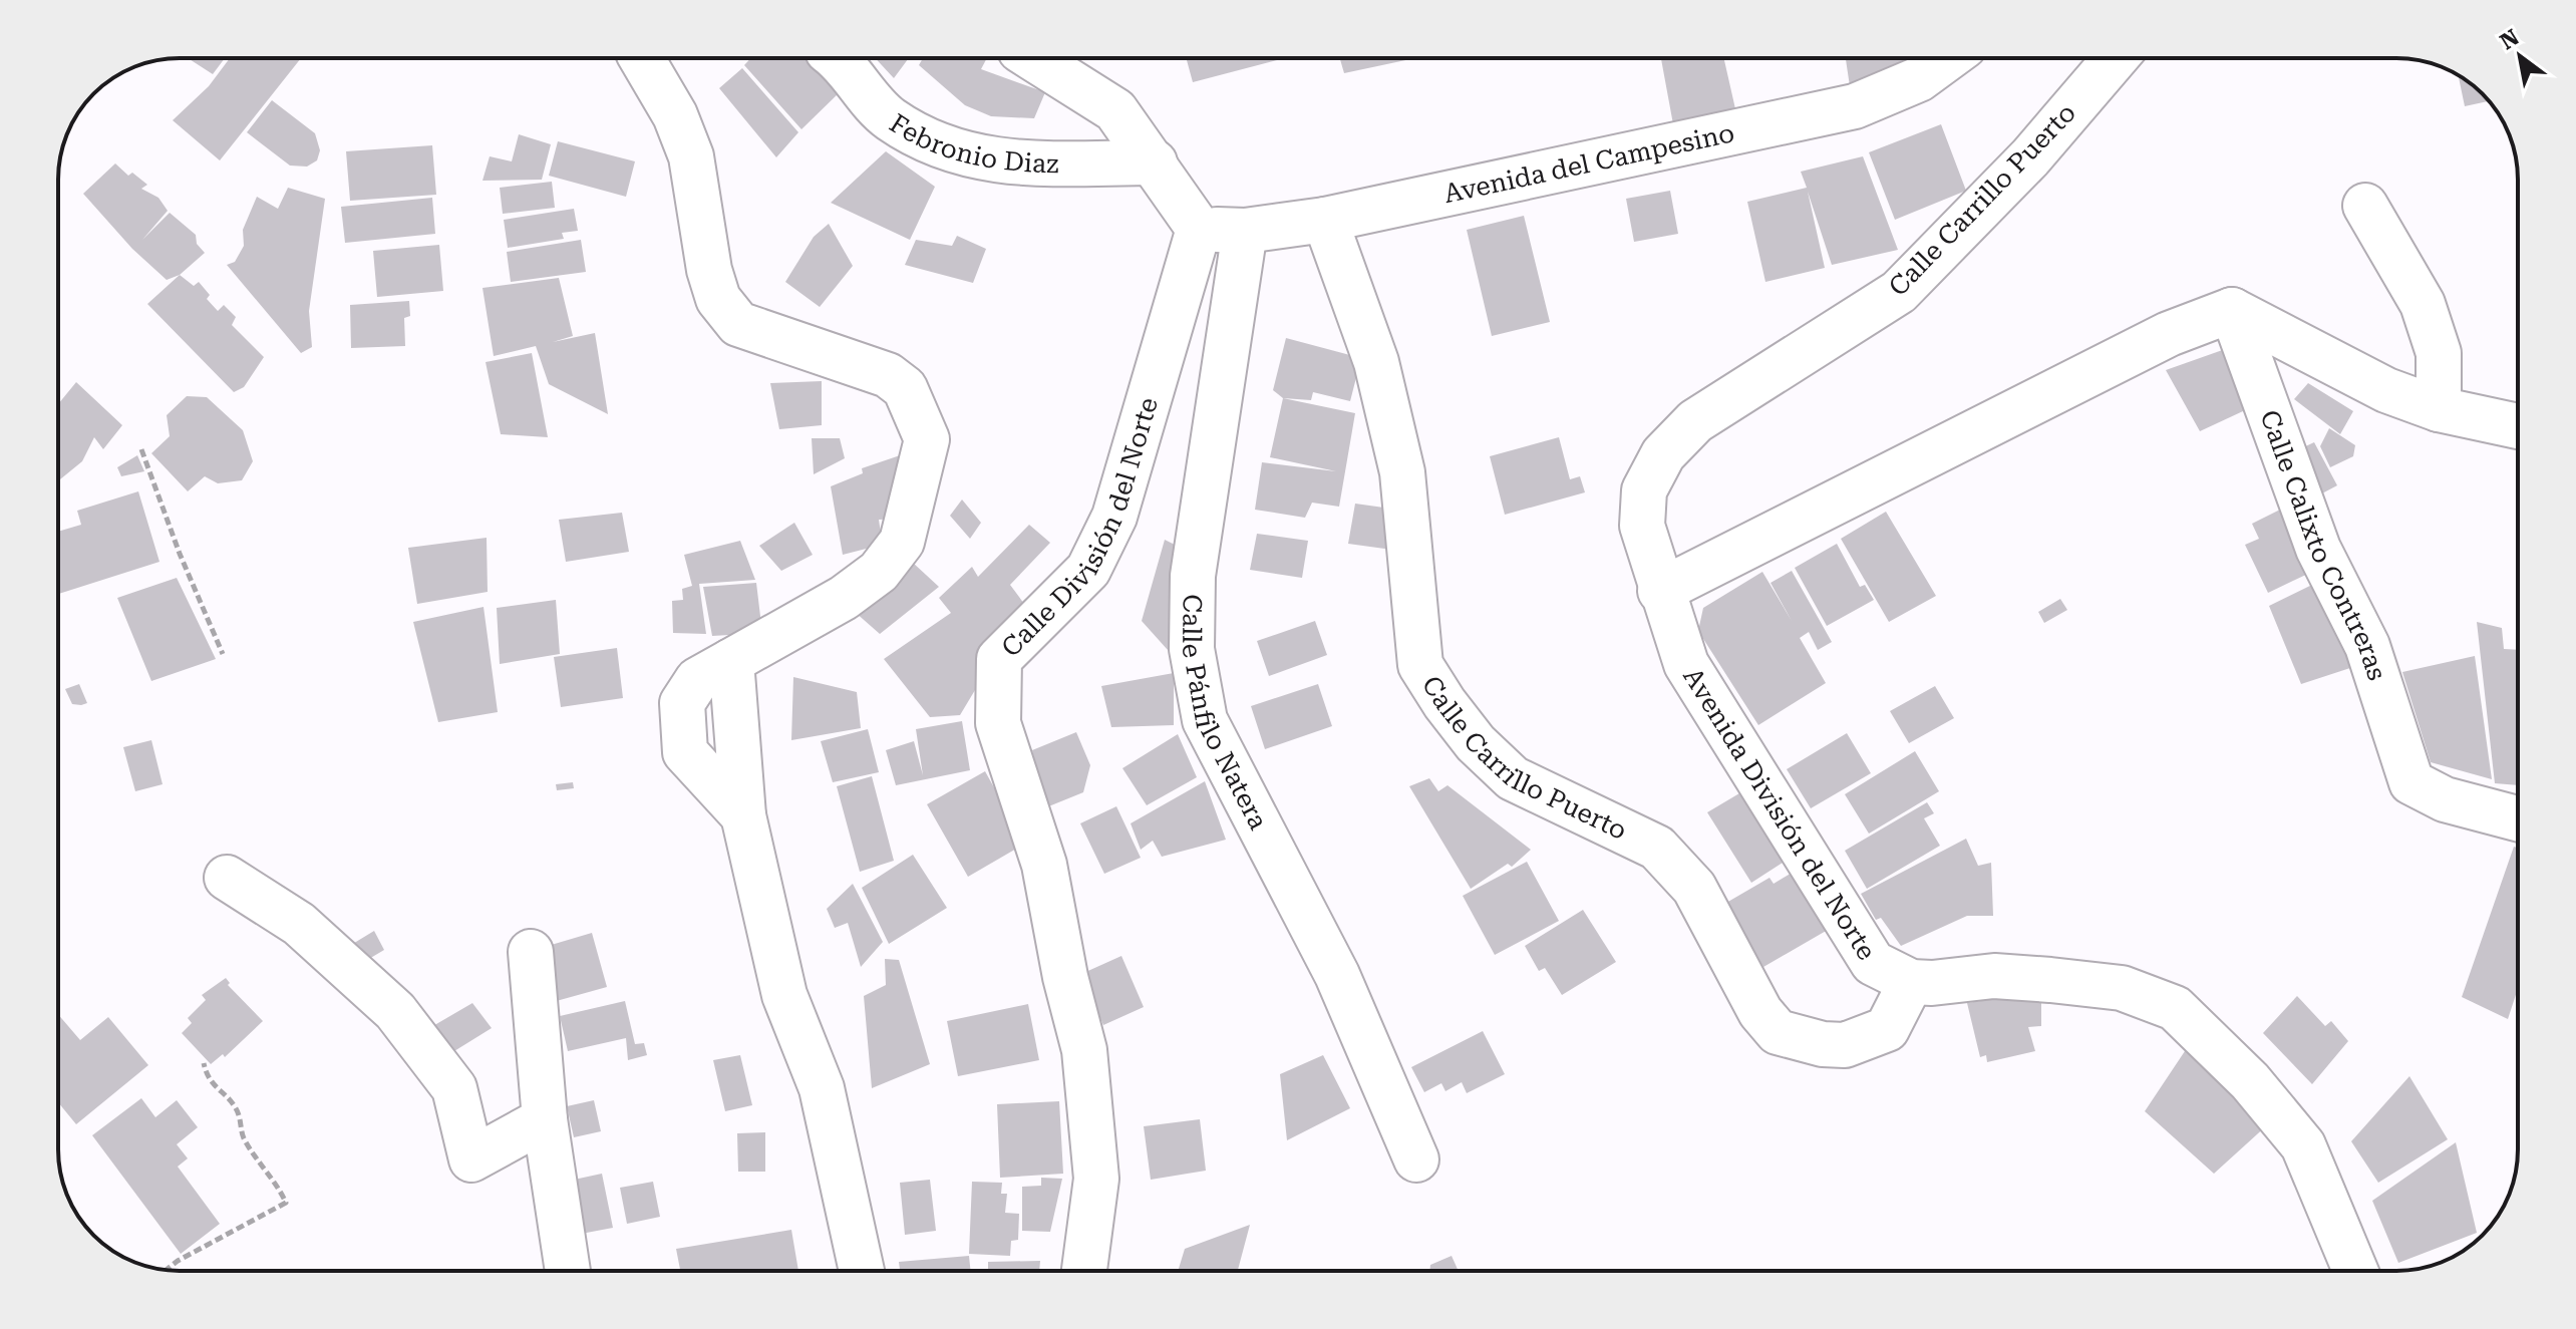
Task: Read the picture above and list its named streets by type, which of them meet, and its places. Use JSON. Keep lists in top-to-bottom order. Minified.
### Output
{"streets":{"street":["Febronio Diaz","Avenida del Campesino","Calle Carrillo Puerto","Calle División del Norte","Calle Calixto Contreras","Calle Pánfilo Natera","Avenida División del Norte"]},"crossings":[["Avenida del Campesino","Calle Carrillo Puerto"],["Avenida del Campesino","Calle División del Norte"],["Avenida del Campesino","Calle Pánfilo Natera"],["Calle Carrillo Puerto","Avenida División del Norte"]],"north":"top left"}
